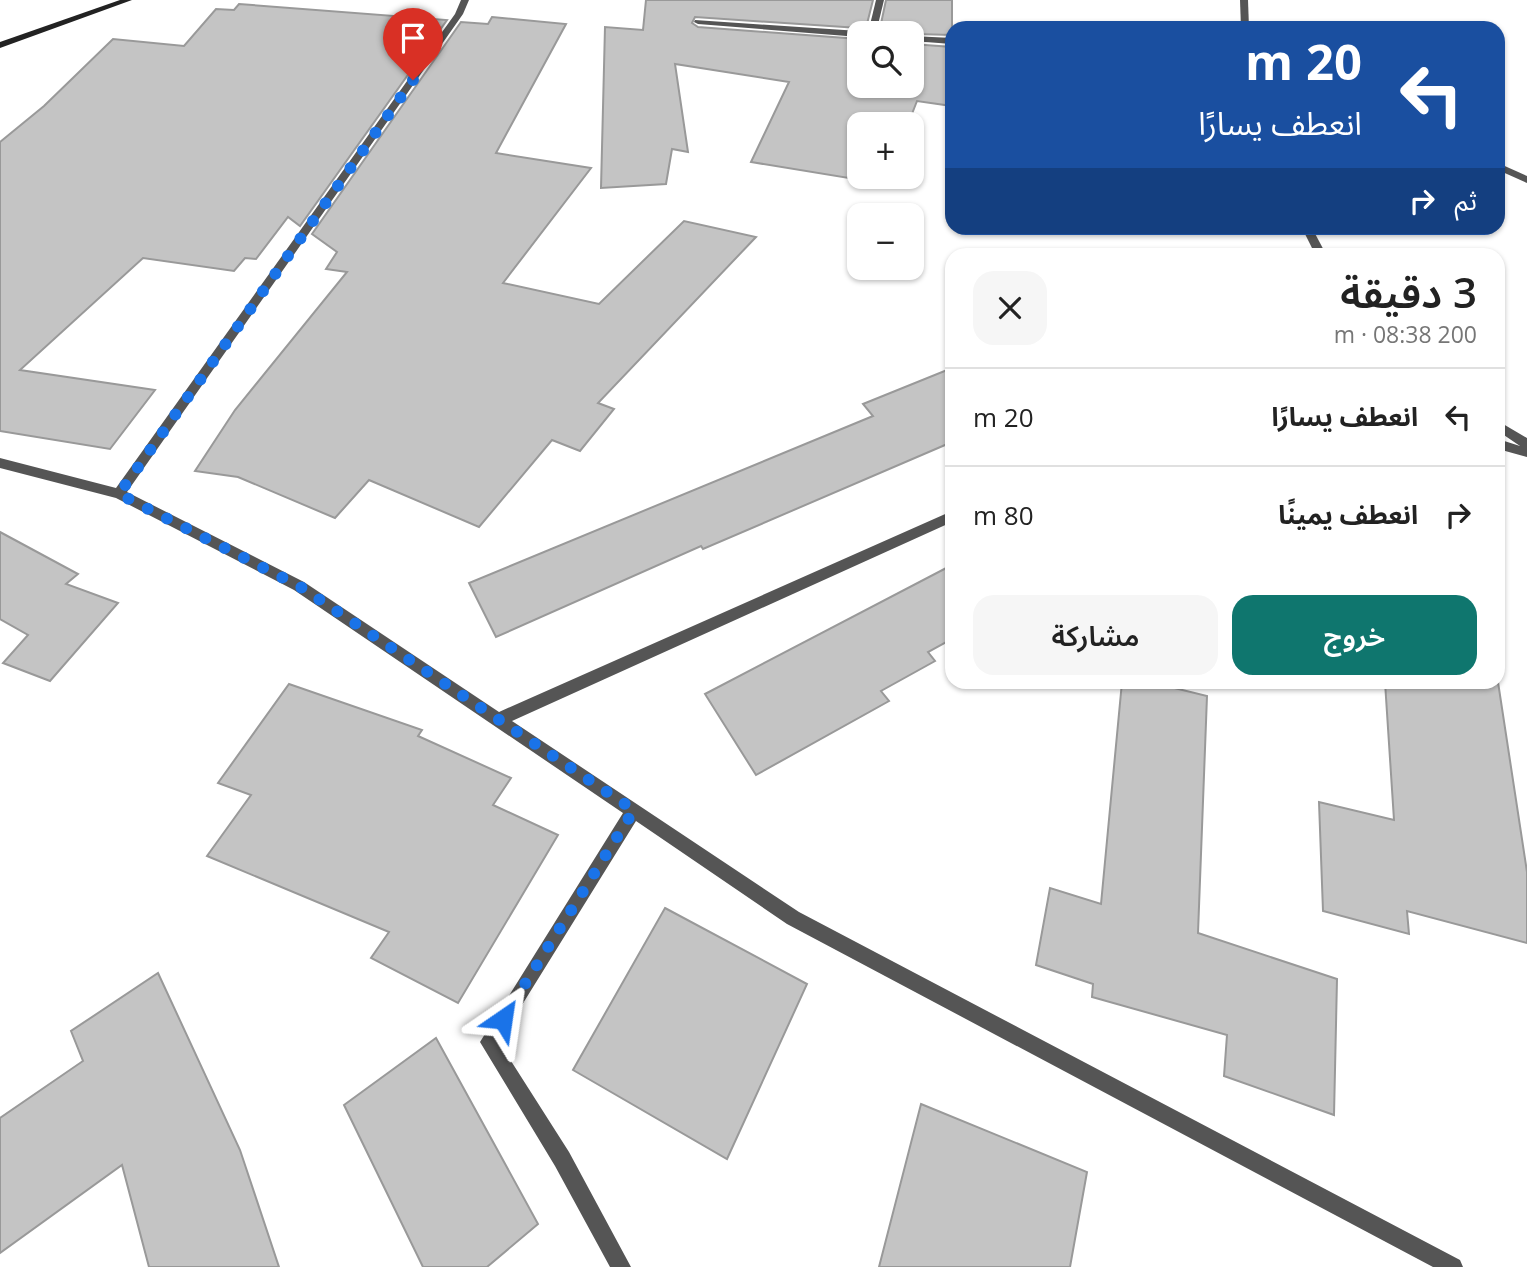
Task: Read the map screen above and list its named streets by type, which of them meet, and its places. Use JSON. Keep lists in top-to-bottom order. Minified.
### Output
{"page":{"map_buttons":["+","−"],"turn":["20 m","انعطف يسارًا"],"then":"ثم","heading":["3 دقيقة","200 m · 08:38"],"list":[{"name":"انعطف يسارًا","value":"20 m"},{"name":"انعطف يمينًا","value":"80 m"}],"buttons":["خروج","مشاركة"]}}
